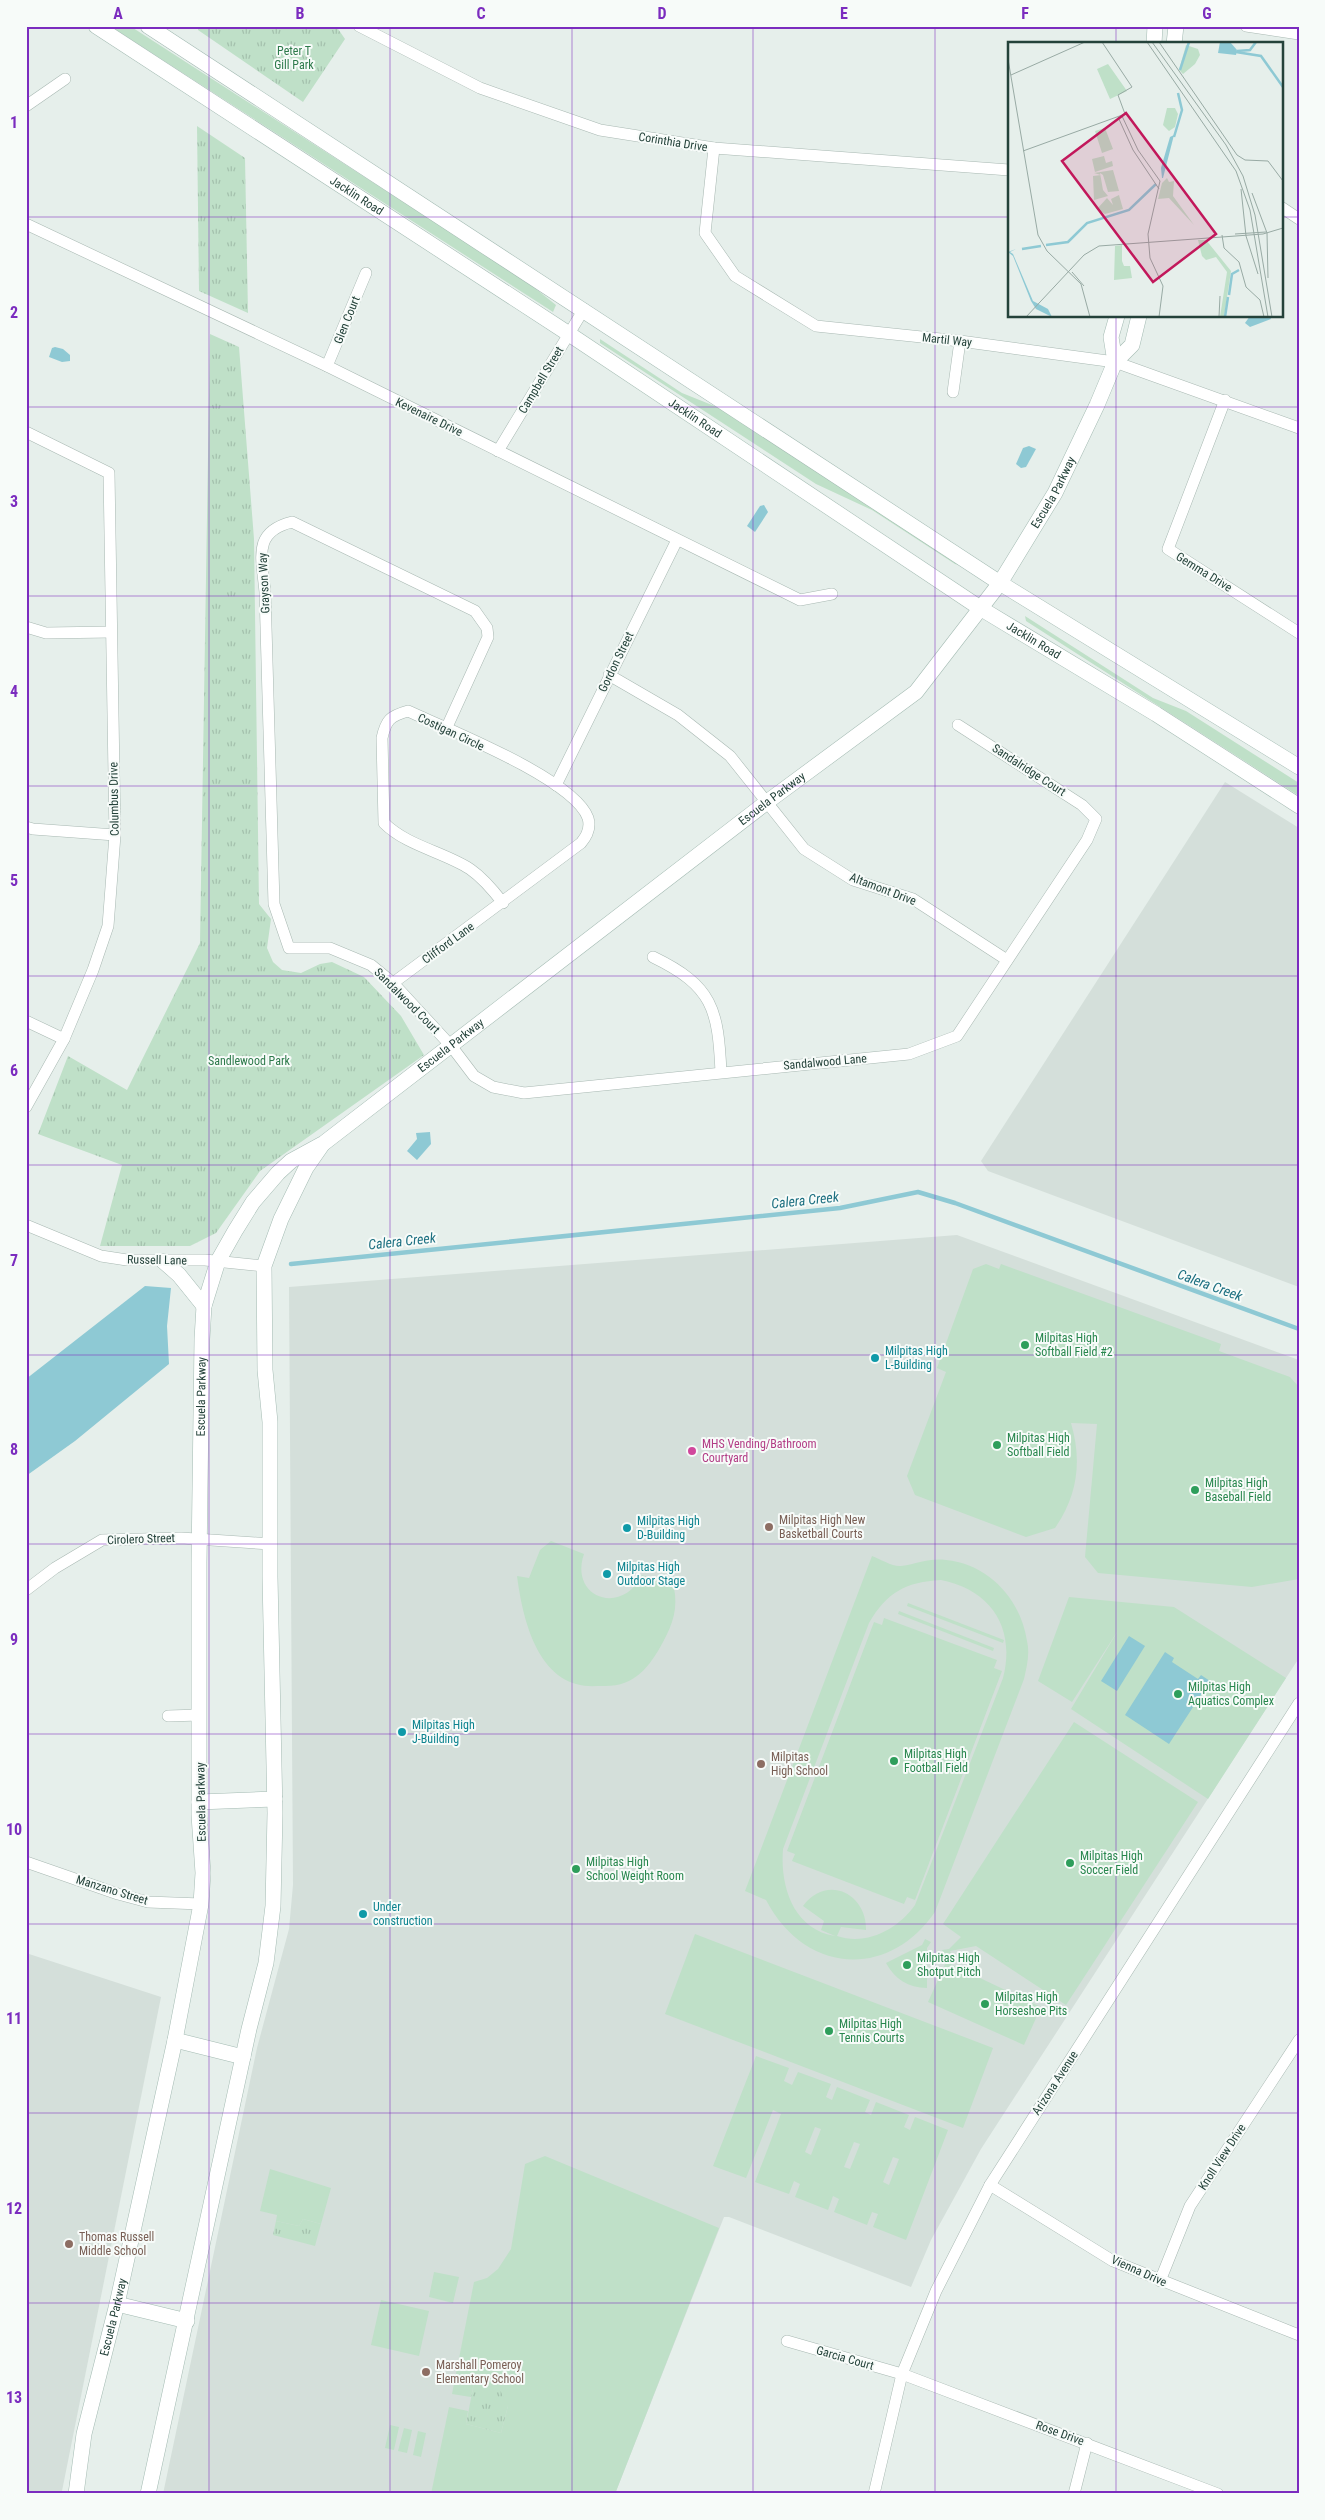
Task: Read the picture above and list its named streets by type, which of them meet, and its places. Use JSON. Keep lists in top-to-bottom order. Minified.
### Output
{"streets":{"street":["Corinthia Drive","Jacklin Road","Glen Court","Martil Way","Campbell Street","Kevenaire Drive","Escuela Parkway","Gemma Drive","Grayson Way","Gordon Street","Costigan Circle","Sandalridge Court","Columbus Drive","Altamont Drive","Clifford Lane","Sandalwood Court","Sandalwood Lane","Russell Lane","Cirolero Street","Manzano Street","Arizona Avenue","Knoll View Drive","Vienna Drive","Garcia Court","Rose Drive"]},"crossings":[["Corinthia Drive","Martil Way"],["Jacklin Road","Campbell Street"],["Jacklin Road","Escuela Parkway"],["Glen Court","Kevenaire Drive"],["Martil Way","Escuela Parkway"],["Martil Way","Gemma Drive"],["Campbell Street","Kevenaire Drive"],["Kevenaire Drive","Gordon Street"],["Escuela Parkway","Altamont Drive"],["Escuela Parkway","Sandalwood Court"],["Escuela Parkway","Sandalwood Lane"],["Escuela Parkway","Russell Lane"],["Escuela Parkway","Cirolero Street"],["Escuela Parkway","Manzano Street"],["Grayson Way","Costigan Circle"],["Grayson Way","Sandalwood Court"],["Gordon Street","Costigan Circle"],["Gordon Street","Altamont Drive"],["Costigan Circle","Clifford Lane"],["Sandalridge Court","Sandalwood Lane"],["Altamont Drive","Sandalwood Lane"],["Clifford Lane","Sandalwood Court"],["Sandalwood Court","Sandalwood Lane"],["Arizona Avenue","Vienna Drive"],["Arizona Avenue","Garcia Court"],["Arizona Avenue","Rose Drive"],["Knoll View Drive","Vienna Drive"],["Garcia Court","Rose Drive"]],"water":["Calera Creek"],"parks":["Peter T Gill Park","Sandlewood Park"],"places":["Milpitas High Softball Field #2","Milpitas High L-Building","Milpitas High Softball Field","MHS Vending/Bathroom Courtyard","Milpitas High Baseball Field","Milpitas High New Basketball Courts","Milpitas High D-Building","Milpitas High Outdoor Stage","Milpitas High Aquatics Complex","Milpitas High J-Building","Milpitas High Football Field","Milpitas High School","Milpitas High Soccer Field","Milpitas High School Weight Room","Under construction","Milpitas High Shotput Pitch","Milpitas High Horseshoe Pits","Milpitas High Tennis Courts","Thomas Russell Middle School","Marshall Pomeroy Elementary School"],"grid":{"columns":["A","B","C","D","E","F","G"],"rows":["1","2","3","4","5","6","7","8","9","10","11","12","13"]}}
